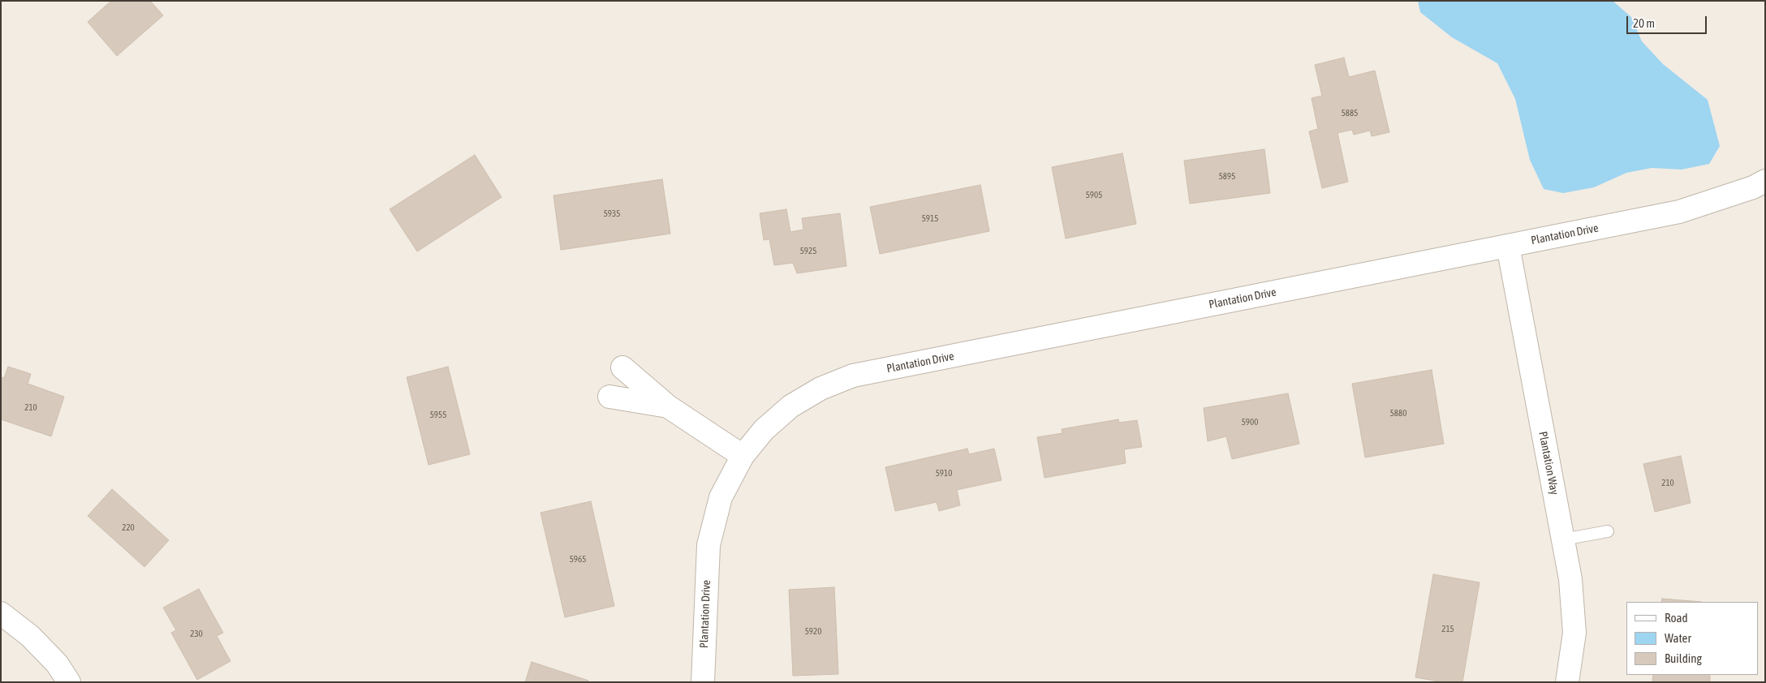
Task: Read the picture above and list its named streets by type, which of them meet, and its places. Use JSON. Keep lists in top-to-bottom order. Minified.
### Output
{"streets":{"street":["Plantation Drive","Plantation Way"]},"crossings":[["Plantation Drive","Plantation Way"]],"house_numbers":["5885","5895","5905","5935","5915","5925","210","5880","5955","5900","5910","210","220","5965","215","5920","230"],"legend":["Road","Water","Building"],"scale_bar":"20 m"}
